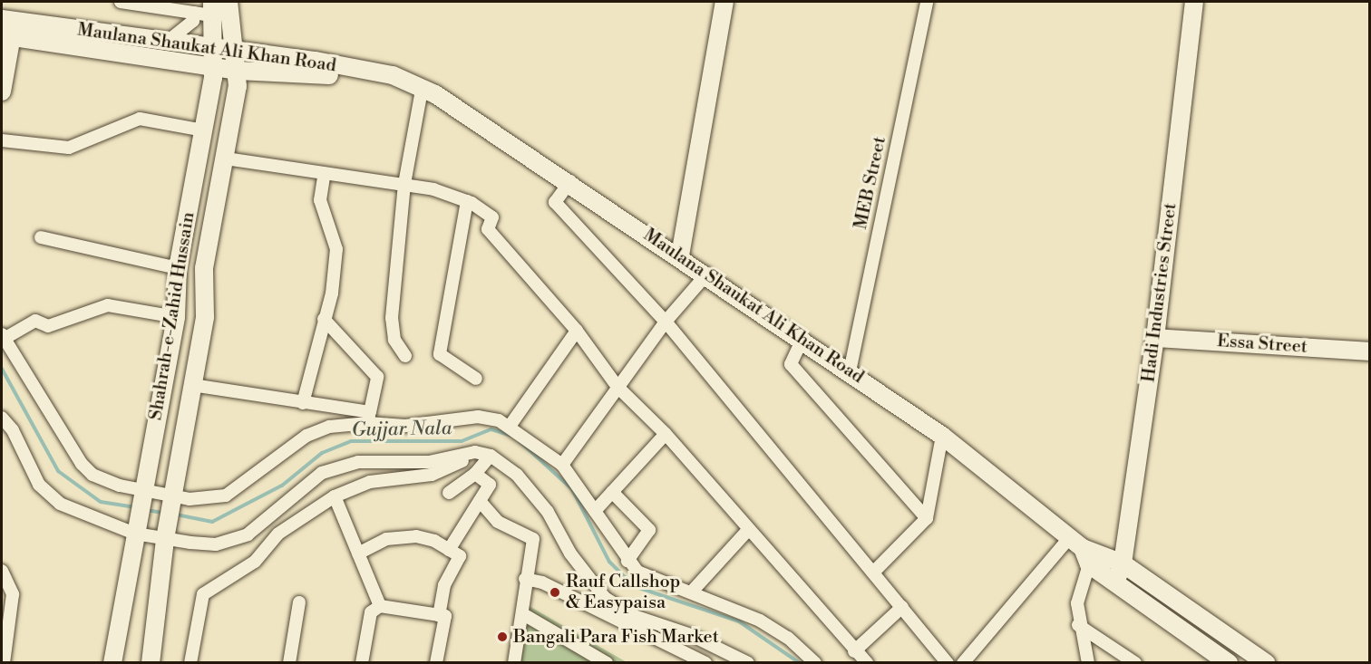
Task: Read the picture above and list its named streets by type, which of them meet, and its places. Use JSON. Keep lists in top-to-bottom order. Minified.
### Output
{"streets":{"main road":["Maulana Shaukat Ali Khan Road","Hadi Industries Street","Shahrah-e-Zahid Hussain","Essa Street"],"street":["MEB Street"]},"crossings":[["Maulana Shaukat Ali Khan Road","MEB Street"],["Maulana Shaukat Ali Khan Road","Hadi Industries Street"],["Maulana Shaukat Ali Khan Road","Shahrah-e-Zahid Hussain"],["Hadi Industries Street","Essa Street"]],"water":["Gujjar Nala"],"places":["Rauf Callshop & Easypaisa","Bangali Para Fish Market"]}
